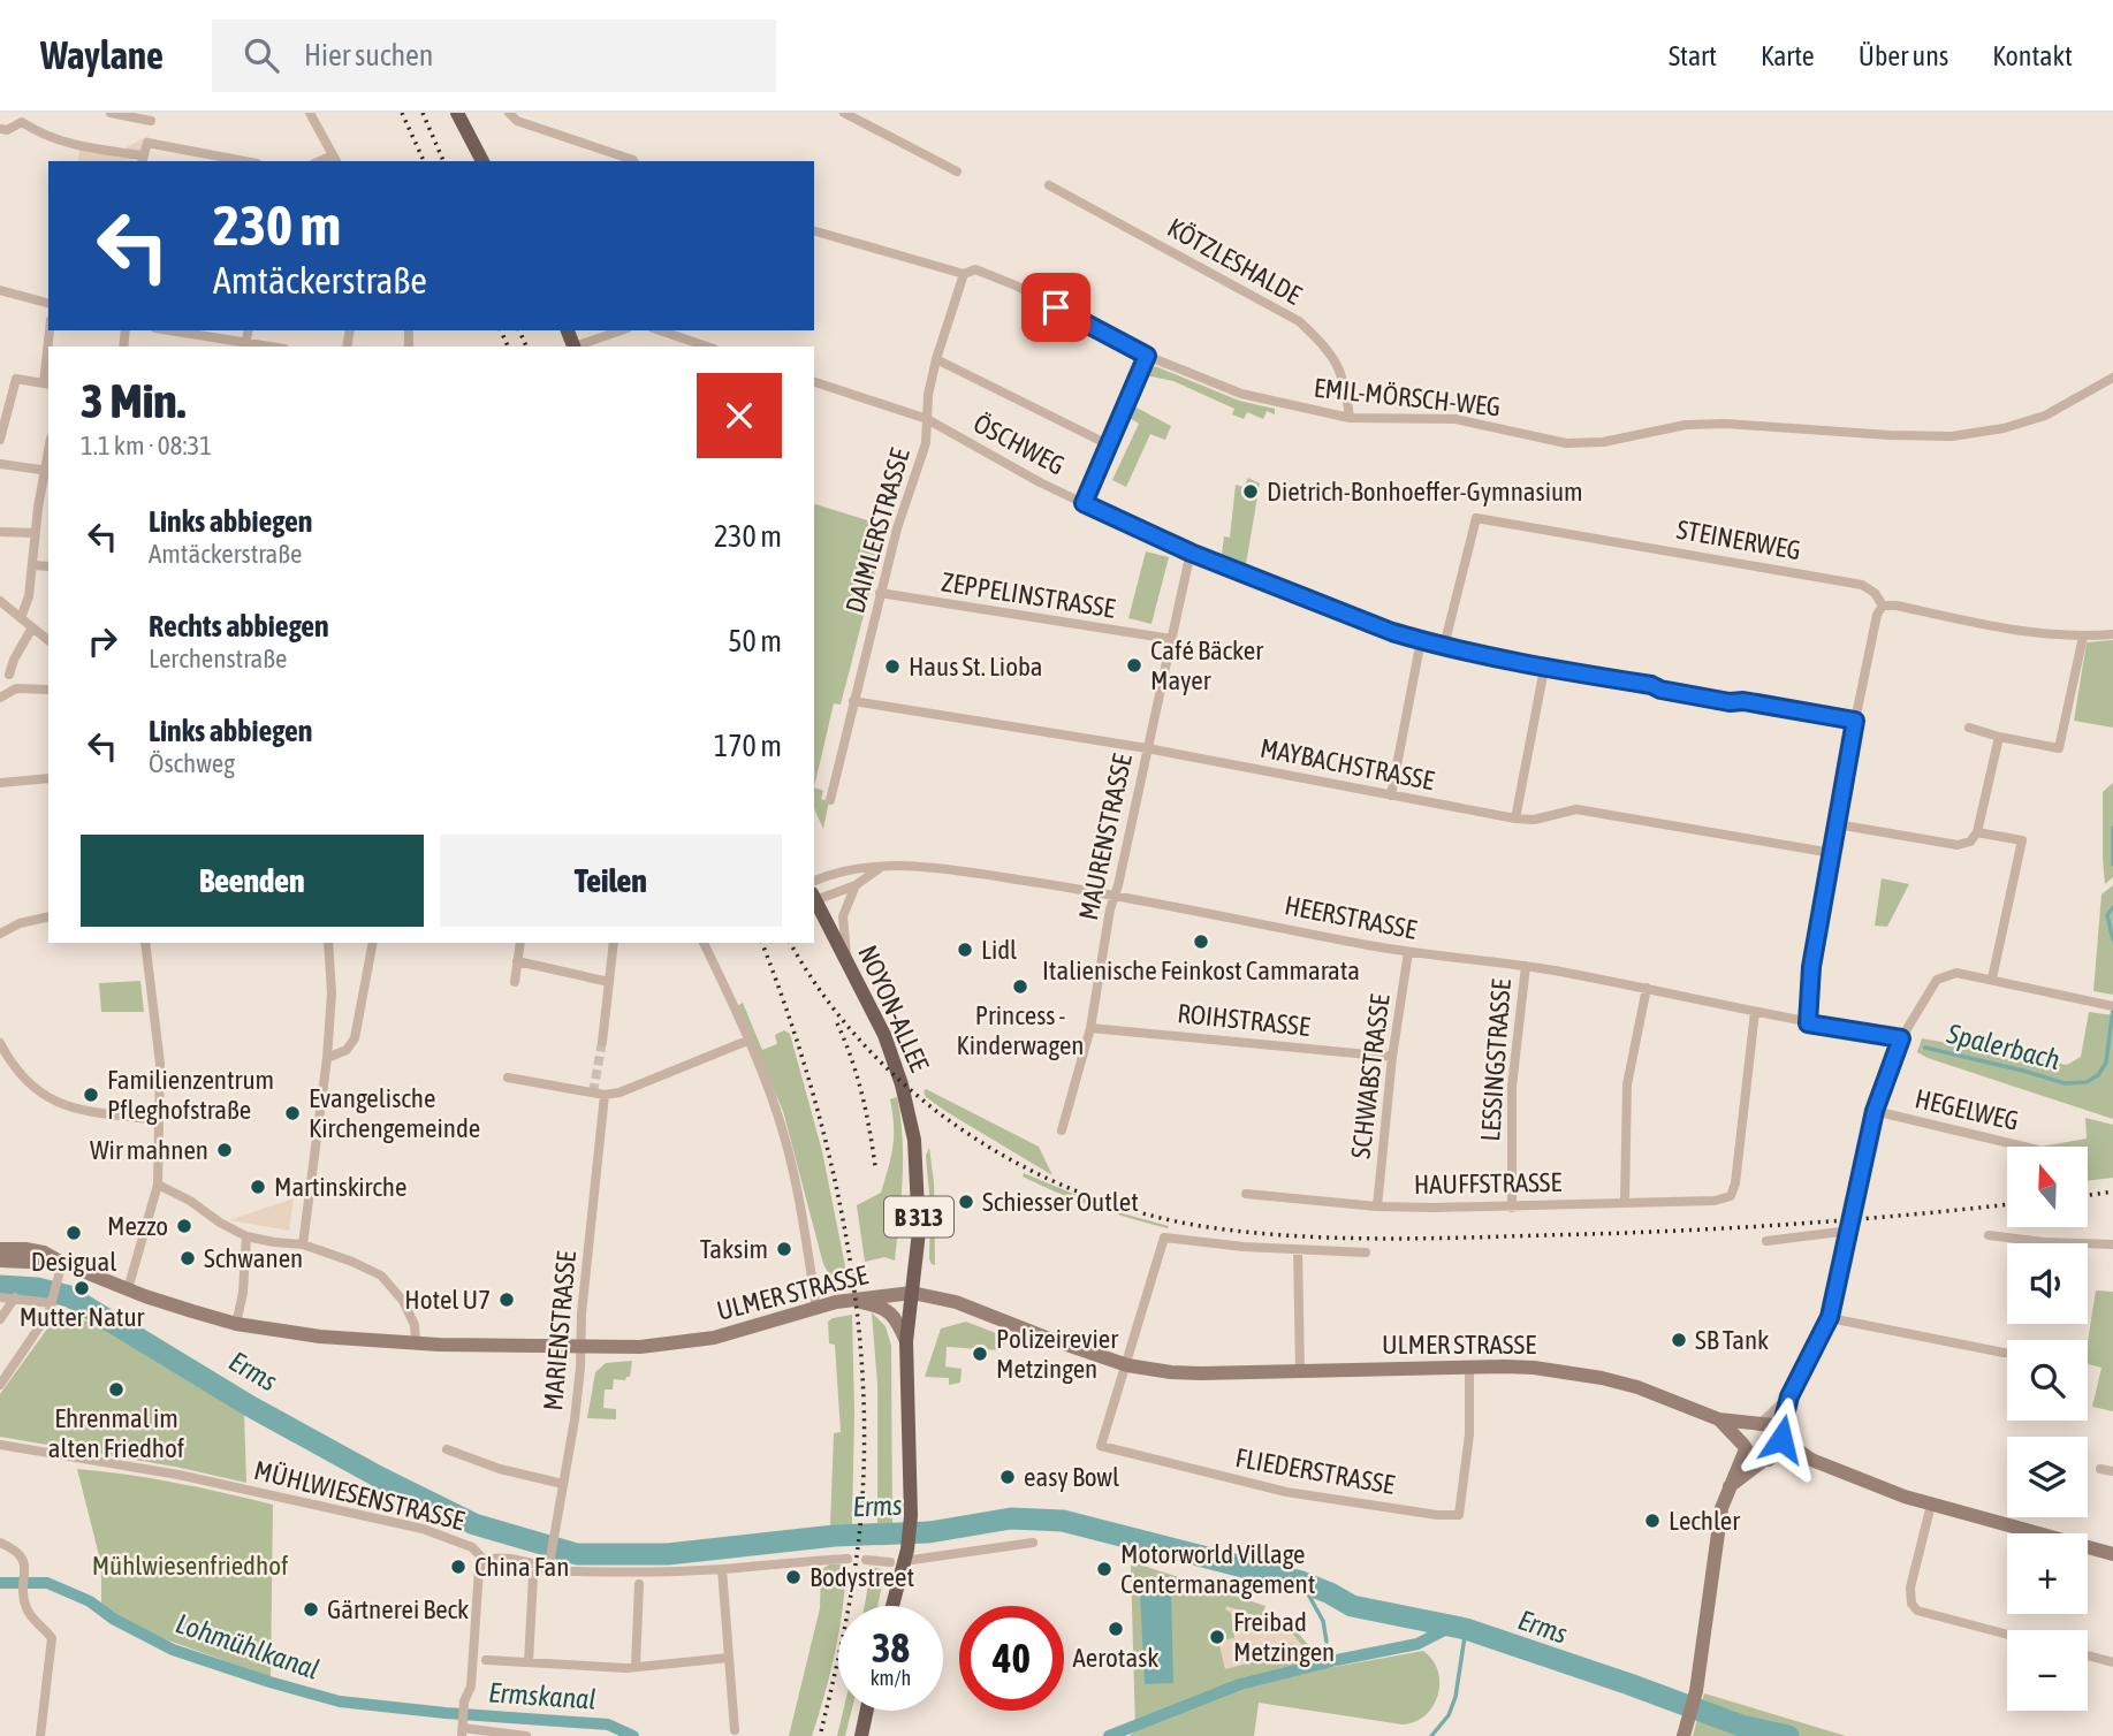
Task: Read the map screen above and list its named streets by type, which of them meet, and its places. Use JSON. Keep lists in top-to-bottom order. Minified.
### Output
{"streets":{"main road":["NOYON-ALLEE","B 313"],"street":["KÖTZLESHALDE","EMIL-MÖRSCH-WEG","ÖSCHWEG","DAIMLERSTRASSE","STEINERWEG","ZEPPELINSTRASSE","MAYBACHSTRASSE","MAURENSTRASSE","HEERSTRASSE","ROIHSTRASSE","LESSINGSTRASSE","SCHWABSTRASSE","HEGELWEG","HAUFFSTRASSE","ULMER STRASSE","MARIENSTRASSE","FLIEDERSTRASSE","MÜHLWIESENSTRASSE"]},"crossings":[["KÖTZLESHALDE","EMIL-MÖRSCH-WEG"],["EMIL-MÖRSCH-WEG","DAIMLERSTRASSE"],["ÖSCHWEG","DAIMLERSTRASSE"],["ÖSCHWEG","STEINERWEG"],["ÖSCHWEG","MAURENSTRASSE"],["DAIMLERSTRASSE","ZEPPELINSTRASSE"],["DAIMLERSTRASSE","MAYBACHSTRASSE"],["ZEPPELINSTRASSE","MAURENSTRASSE"],["MAYBACHSTRASSE","MAURENSTRASSE"],["MAURENSTRASSE","HEERSTRASSE"],["MAURENSTRASSE","ROIHSTRASSE"],["HEERSTRASSE","LESSINGSTRASSE"],["HEERSTRASSE","SCHWABSTRASSE"],["HEERSTRASSE","HAUFFSTRASSE"],["NOYON-ALLEE","B 313"],["NOYON-ALLEE","ULMER STRASSE"],["ROIHSTRASSE","SCHWABSTRASSE"],["LESSINGSTRASSE","HAUFFSTRASSE"],["SCHWABSTRASSE","HAUFFSTRASSE"],["B 313","ULMER STRASSE"],["ULMER STRASSE","MARIENSTRASSE"],["ULMER STRASSE","FLIEDERSTRASSE"],["MARIENSTRASSE","MÜHLWIESENSTRASSE"]],"water":["Spalerbach","Erms","Lohmühlkanal","Ermskanal"],"parks":["Mühlwiesenfriedhof"],"places":["Dietrich-Bonhoeffer-Gymnasium","Café Bäcker Mayer","Haus St. Lioba","Italienische Feinkost Cammarata","Lidl","Princess - Kinderwagen","Familienzentrum Pfleghofstraße","Evangelische Kirchengemeinde","Wir mahnen","Martinskirche","Schiesser Outlet","Mezzo","Desigual","Taksim","Schwanen","Mutter Natur","Hotel U7","SB Tank","Polizeirevier Metzingen","Ehrenmal im alten Friedhof","easy Bowl","Lechler","China Fan","Motorworld Village Centermanagement","Bodystreet","Gärtnerei Beck","Aerotask","Freibad Metzingen"],"north":"top","page":{"header":"Waylane","search":"Hier suchen","nav":["Start","Karte","Über uns","Kontakt"],"turn":["230 m","Amtäckerstraße"],"heading":["3 Min.","1.1 km · 08:31"],"list":[{"name":"Links abbiegen","note":"Amtäckerstraße","value":"230 m"},{"name":"Rechts abbiegen","note":"Lerchenstraße","value":"50 m"},{"name":"Links abbiegen","note":"Öschweg","value":"170 m"}],"buttons":["Beenden","Teilen"],"map_buttons":["+","−"],"speed":"38 km/h","limit":"40"}}
